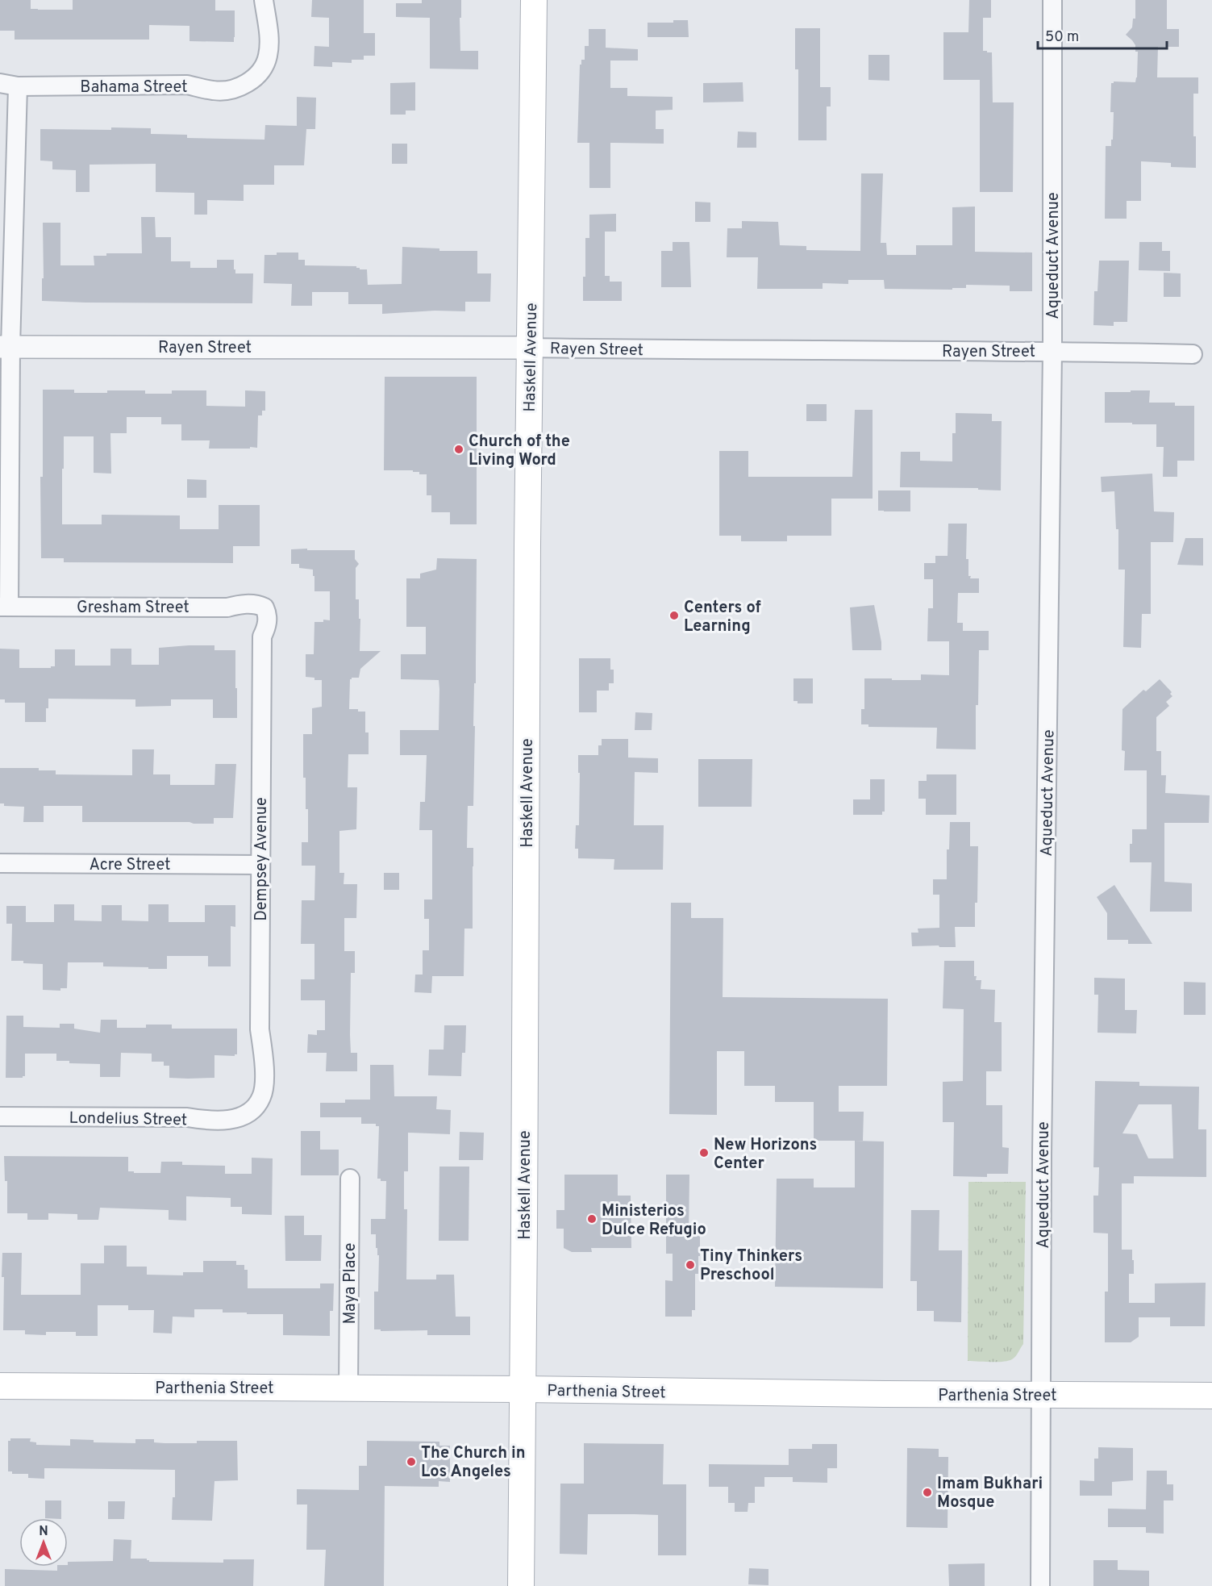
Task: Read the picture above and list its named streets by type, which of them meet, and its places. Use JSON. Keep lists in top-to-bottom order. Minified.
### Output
{"streets":{"main road":["Haskell Avenue","Parthenia Street"],"street":["Bahama Street","Aqueduct Avenue","Rayen Street","Gresham Street","Dempsey Avenue","Acre Street","Londelius Street","Maya Place"]},"crossings":[["Aqueduct Avenue","Rayen Street"],["Aqueduct Avenue","Parthenia Street"],["Rayen Street","Haskell Avenue"],["Haskell Avenue","Parthenia Street"],["Gresham Street","Dempsey Avenue"],["Dempsey Avenue","Acre Street"],["Dempsey Avenue","Londelius Street"],["Maya Place","Parthenia Street"]],"places":["Church of the Living Word","Centers of Learning","New Horizons Center","Ministerios Dulce Refugio","Tiny Thinkers Preschool","The Church in Los Angeles","Imam Bukhari Mosque"],"scale_bar":"50 m","north":"top"}
